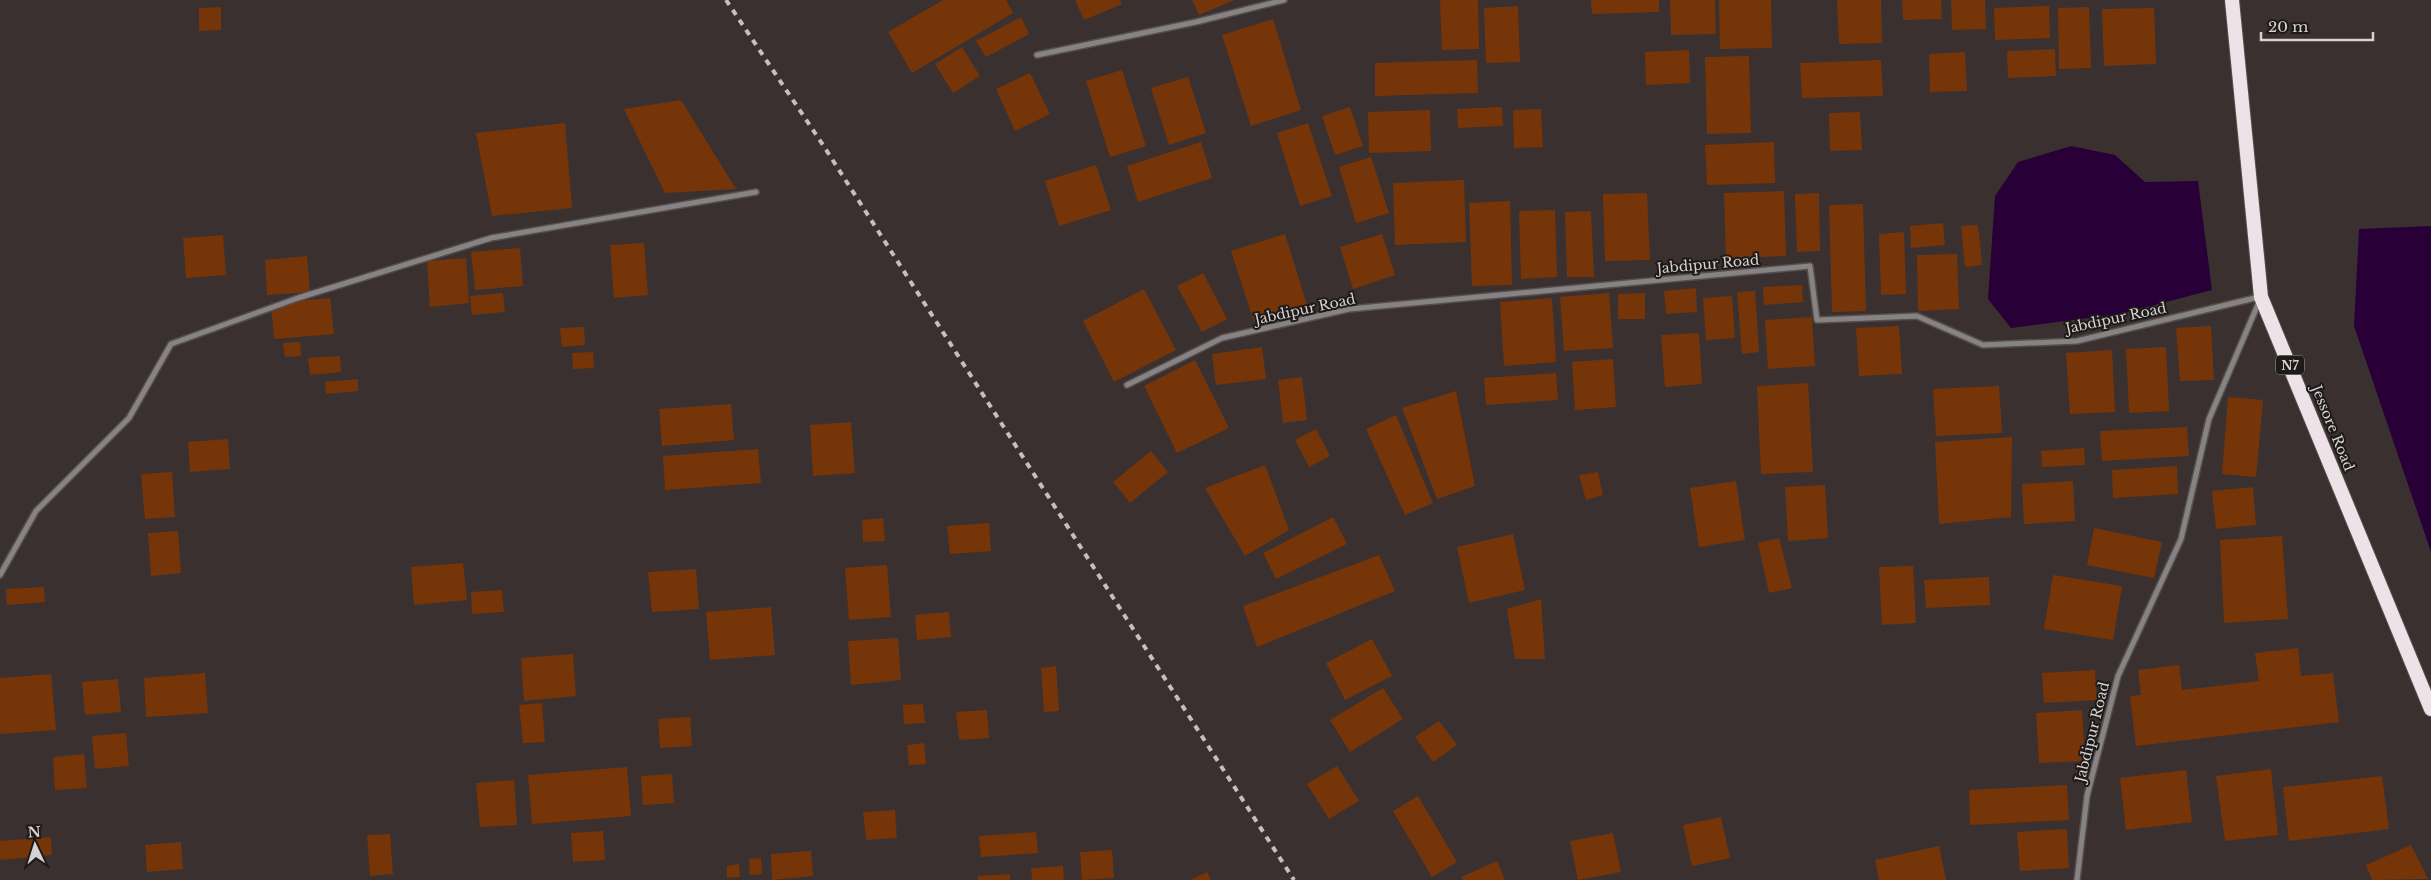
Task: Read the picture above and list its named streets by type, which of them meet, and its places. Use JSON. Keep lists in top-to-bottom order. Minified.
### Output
{"streets":{"highway":["N7","Jessore Road"],"street":["Jabdipur Road"]},"crossings":[["Jabdipur Road","Jessore Road"]],"scale_bar":"20 m","north":"top"}
